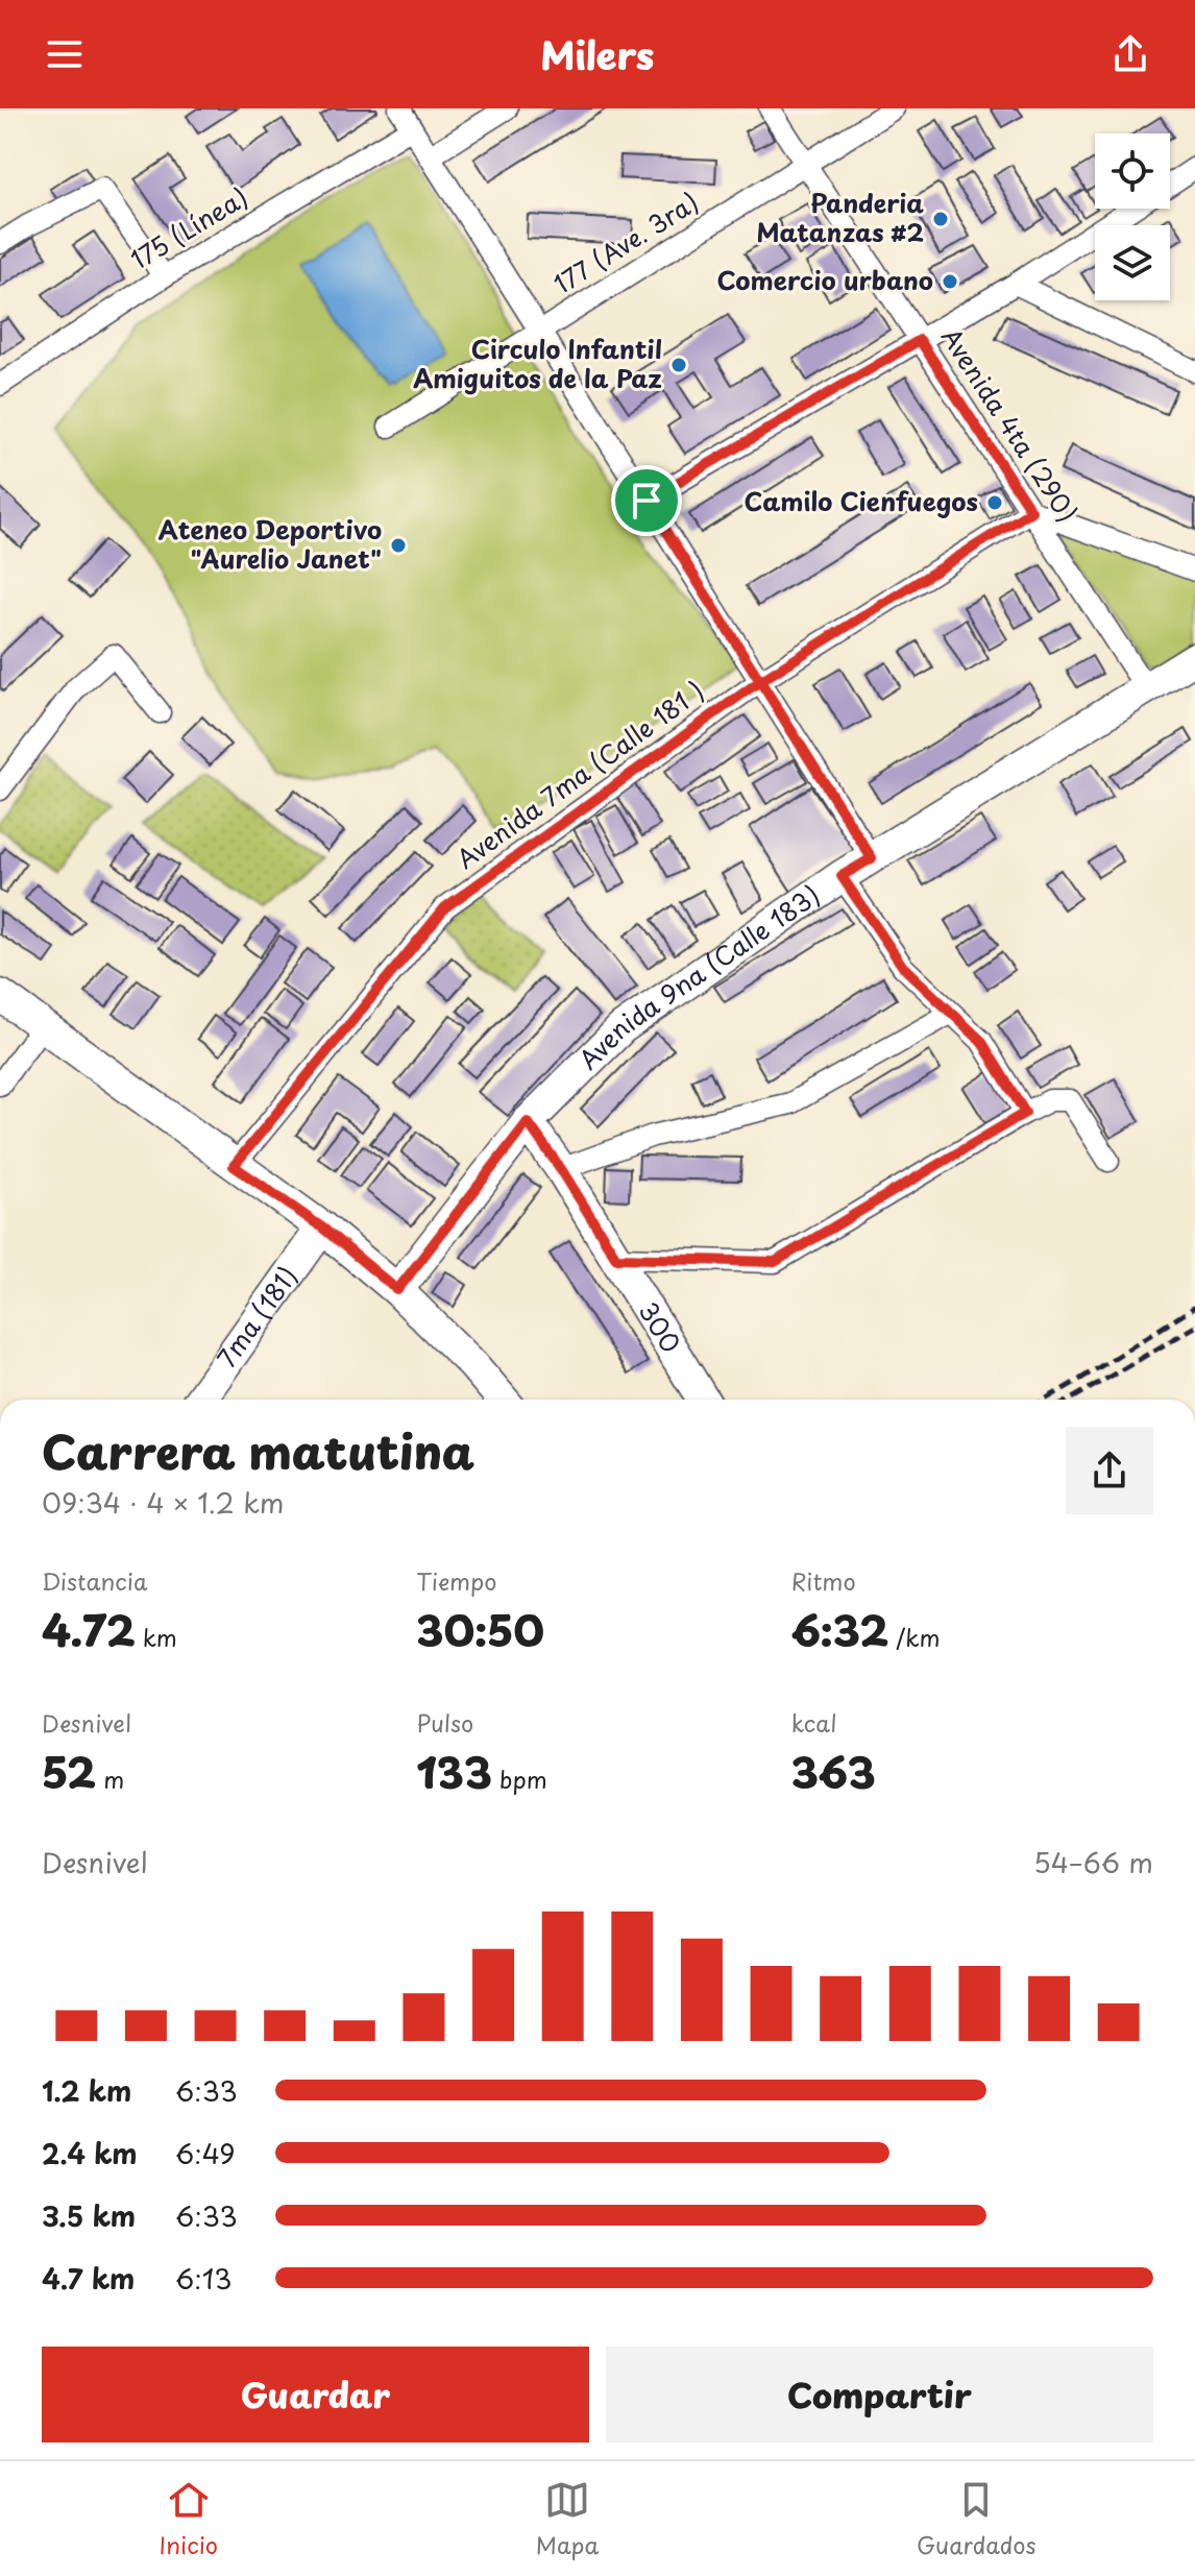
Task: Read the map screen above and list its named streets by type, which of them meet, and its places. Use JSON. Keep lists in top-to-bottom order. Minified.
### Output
{"streets":{"street":["175 (Línea)","177 (Ave. 3ra)","Avenida 4ta (290)","Avenida 7ma (Calle 181 )","Avenida 9na (Calle 183)","7ma (181)","300"]},"crossings":[["177 (Ave. 3ra)","Avenida 4ta (290)"],["Avenida 4ta (290)","Avenida 7ma (Calle 181 )"],["Avenida 4ta (290)","Avenida 9na (Calle 183)"],["Avenida 9na (Calle 183)","300"]],"places":["Panderia Matanzas #2","Comercio urbano","Circulo Infantil Amiguitos de la Paz","Camilo Cienfuegos","Ateneo Deportivo \"Aurelio Janet\""],"page":{"header":"Milers","heading":["Carrera matutina","09:34 · 4 × 1.2 km"],"stats":[["Distancia","4.72 km"],["Tiempo","30:50"],["Ritmo","6:32 /km"],["Desnivel","52 m"],["Pulso","133 bpm"],["kcal","363"]],"chart":["Desnivel","54–66 m"],"list":[{"name":"1.2 km","note":"6:33"},{"name":"2.4 km","note":"6:49"},{"name":"3.5 km","note":"6:33"},{"name":"4.7 km","note":"6:13"}],"buttons":["Guardar","Compartir"],"tabs":["Inicio","Mapa","Guardados"]}}
